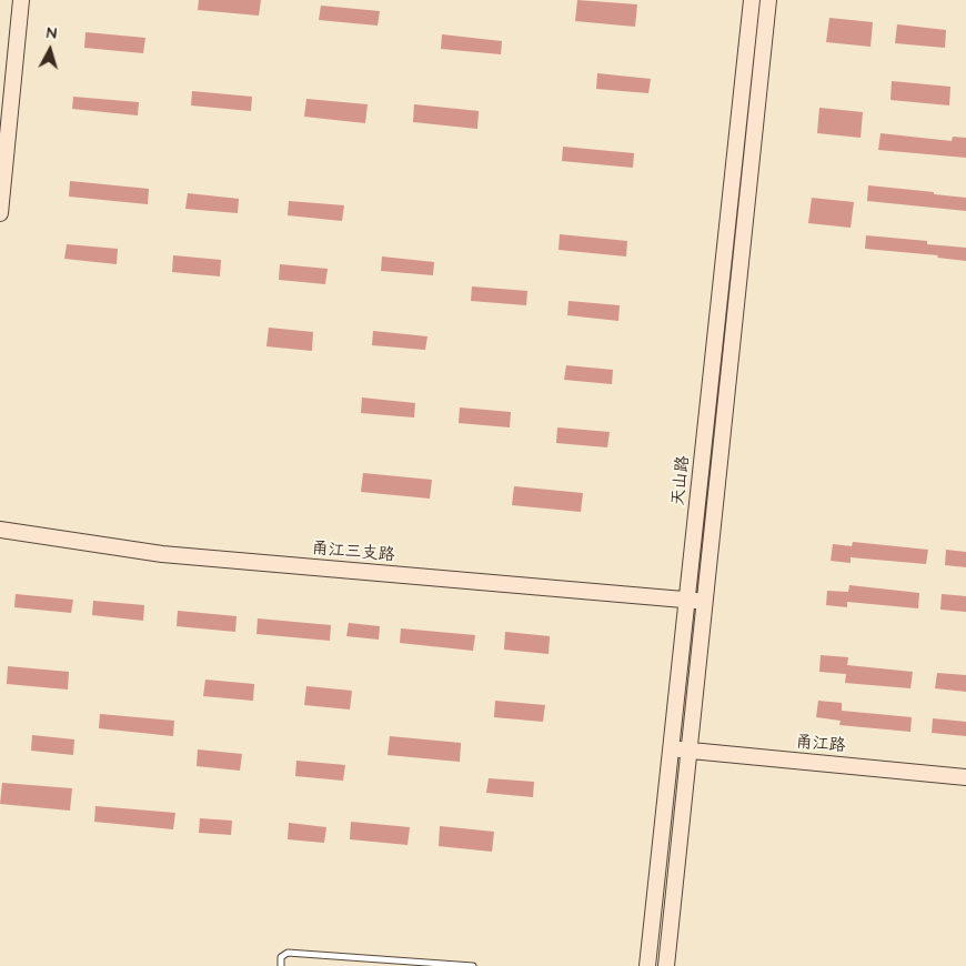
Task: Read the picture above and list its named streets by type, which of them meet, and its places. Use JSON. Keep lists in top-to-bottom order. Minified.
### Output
{"streets":{"street":["天山路","甬江三支路","甬江路"]},"crossings":[["天山路","甬江三支路"],["天山路","甬江路"]],"north":"top"}
